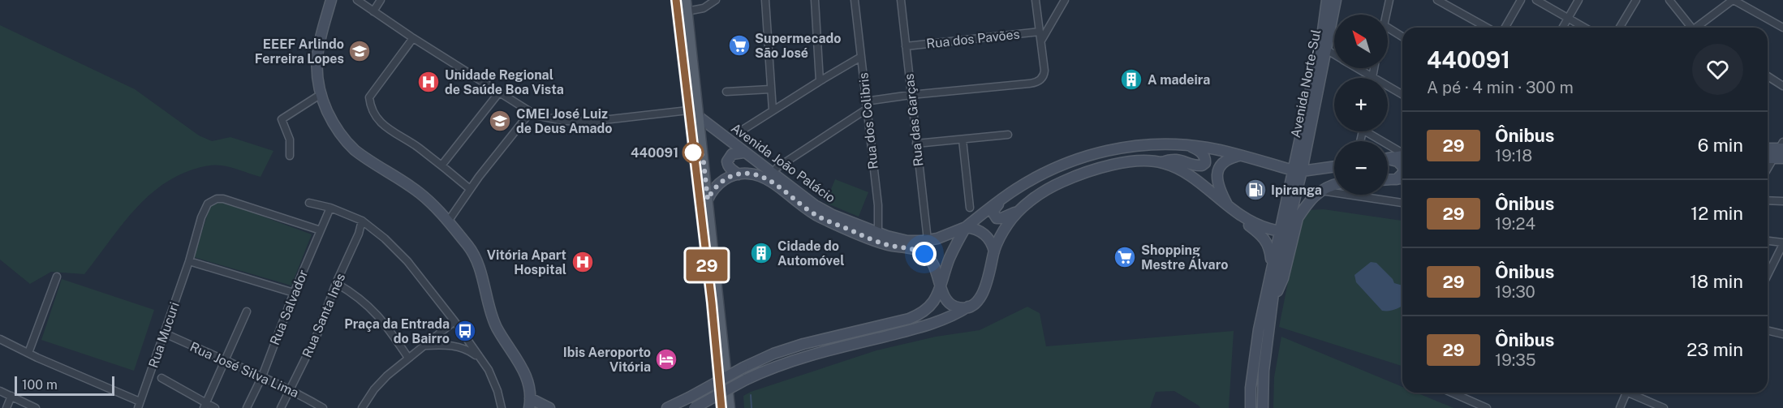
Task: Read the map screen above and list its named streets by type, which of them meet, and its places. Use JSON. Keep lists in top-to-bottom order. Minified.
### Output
{"streets":{"main road":["Avenida Norte-Sul","Avenida João Palácio"],"street":["Rua dos Pavões","Rua das Garças","Rua dos Colibris","Rua Salvador","Rua Santa Inês","Rua Mucuri","Rua José Silva Lima"]},"crossings":[["Rua dos Pavões","Rua das Garças"],["Avenida Norte-Sul","Avenida João Palácio"],["Rua das Garças","Avenida João Palácio"],["Rua dos Colibris","Avenida João Palácio"],["Rua Salvador","Rua Mucuri"],["Rua Salvador","Rua José Silva Lima"],["Rua Santa Inês","Rua José Silva Lima"],["Rua Mucuri","Rua José Silva Lima"]],"places":{"supermarket":["Supermecado São José","Shopping Mestre Álvaro"],"school or university":["EEEF Arlindo Ferreira Lopes","CMEI José Luiz de Deus Amado"],"building":["A madeira","Cidade do Automóvel"],"hospital":["Unidade Regional de Saúde Boa Vista","Vitória Apart Hospital"],"other":["440091"],"fuel station":["Ipiranga"],"bus stop":["Praça da Entrada do Bairro"],"hotel":["Ibis Aeroporto Vitória"]},"lines":["bus line 29"],"scale_bar":"100 m","north":"top left","page":{"on_map":"29","map_buttons":["+","−"],"heading":["440091","A pé · 4 min · 300 m"],"list":[{"mark":"29","name":"Ônibus","note":"19:18","value":"6 min"},{"mark":"29","name":"Ônibus","note":"19:24","value":"12 min"},{"mark":"29","name":"Ônibus","note":"19:30","value":"18 min"},{"mark":"29","name":"Ônibus","note":"19:35","value":"23 min"}],"scale":"100 m"}}
